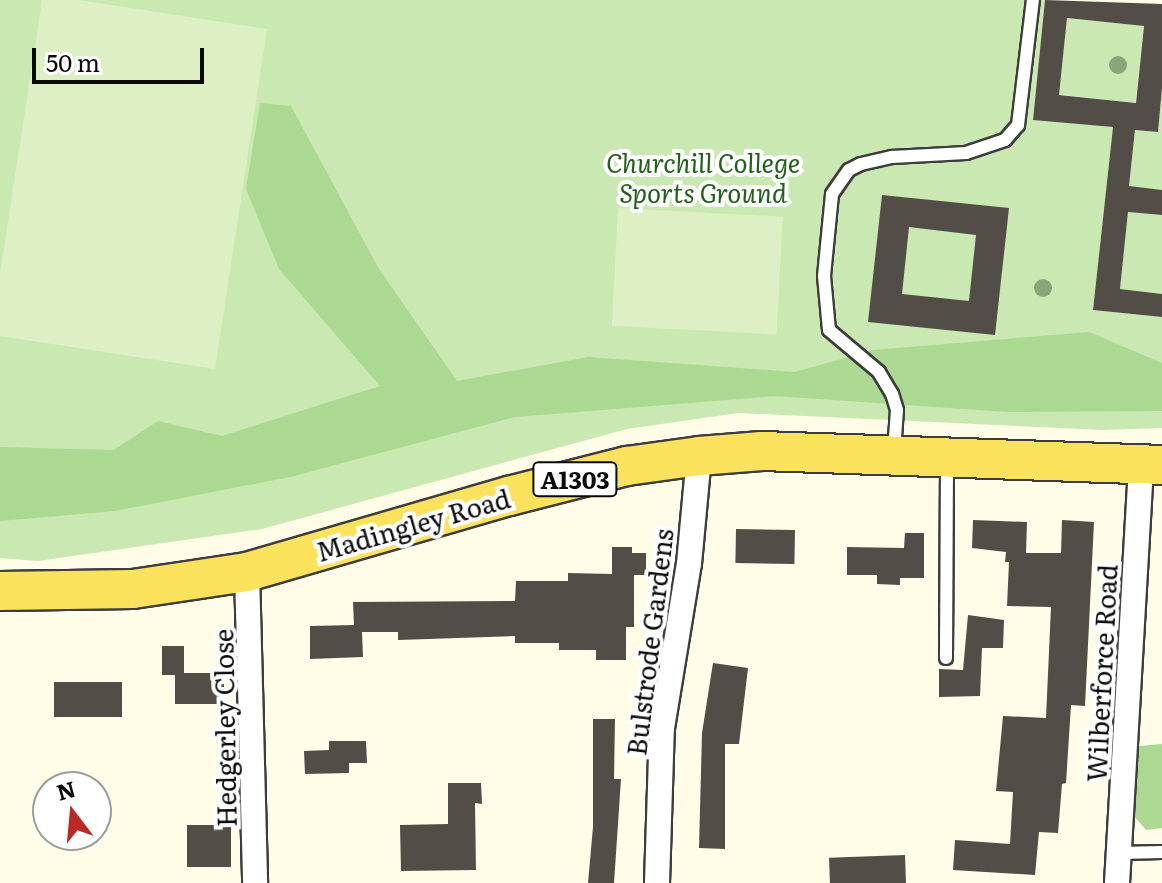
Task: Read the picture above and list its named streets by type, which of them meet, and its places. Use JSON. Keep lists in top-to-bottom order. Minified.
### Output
{"streets":{"main road":["A1303","Madingley Road"],"street":["Bulstrode Gardens","Wilberforce Road","Hedgerley Close"]},"crossings":[["Madingley Road","Bulstrode Gardens"],["Madingley Road","Wilberforce Road"],["Madingley Road","Hedgerley Close"]],"parks":["Churchill College Sports Ground"],"scale_bar":"50 m","north":"top"}
